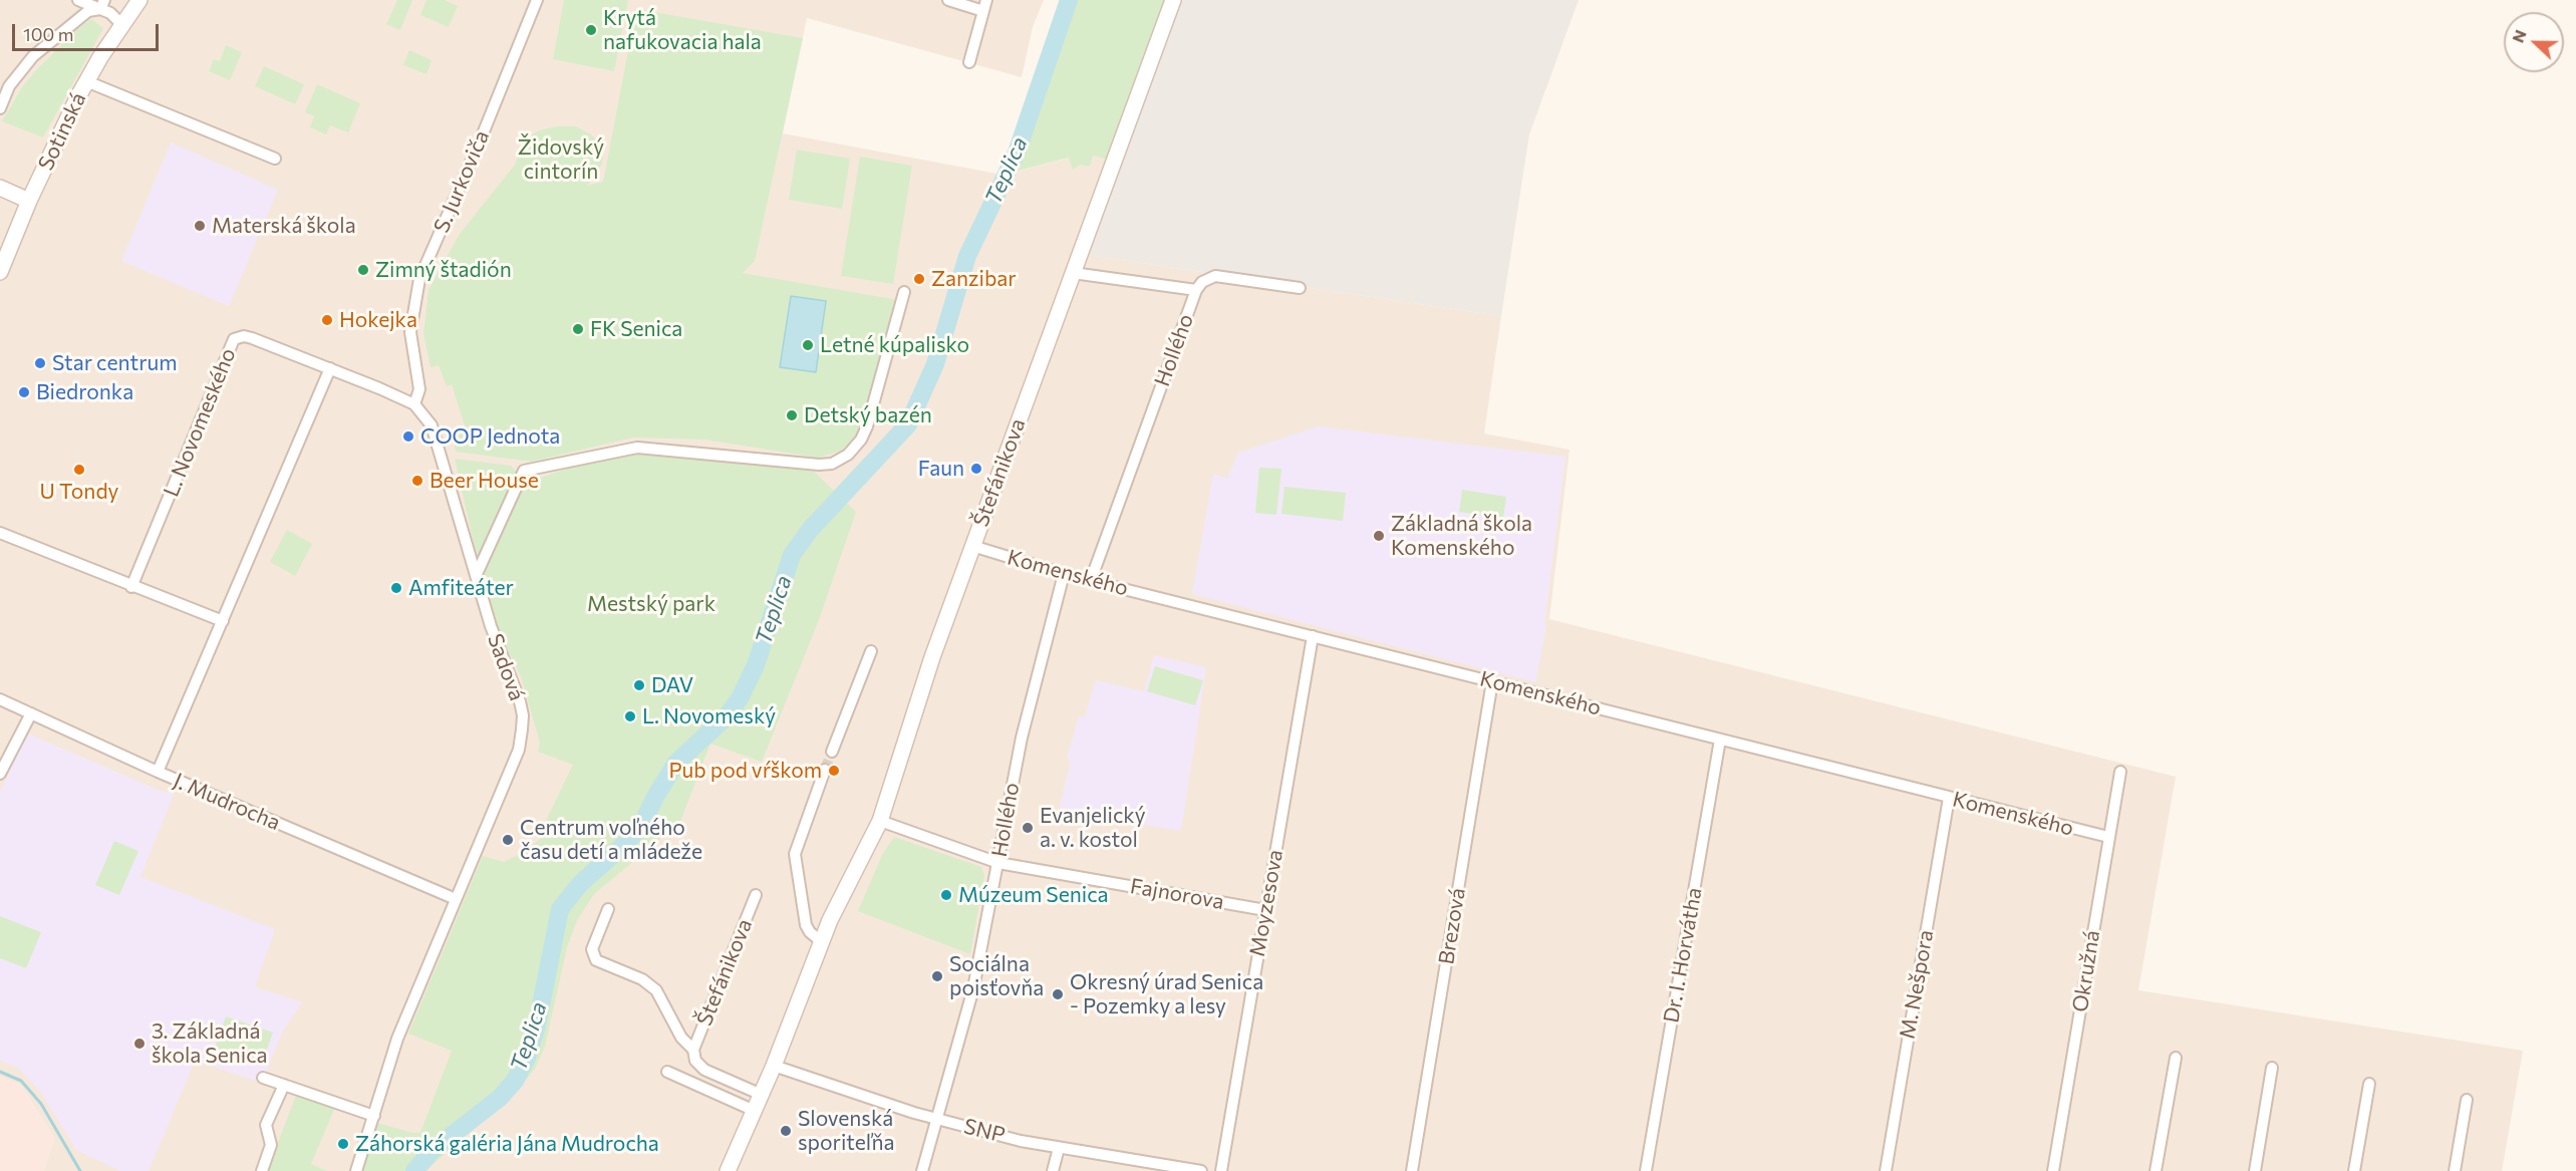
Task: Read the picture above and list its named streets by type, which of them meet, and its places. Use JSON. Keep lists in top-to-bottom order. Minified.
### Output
{"streets":{"street":["Sotinská","S. Jurkoviča","Hollého","L. Novomeského","Štefánikova","Komenského","Sadová","J. Mudrocha","Fajnorova","Moyzesova","Brezová","Dr. I. Horvátha","Okružná","M. Nešpora","SNP"]},"crossings":[["S. Jurkoviča","Sadová"],["Hollého","Štefánikova"],["Hollého","Komenského"],["Hollého","Fajnorova"],["Hollého","SNP"],["Štefánikova","Komenského"],["Štefánikova","Fajnorova"],["Štefánikova","SNP"],["Komenského","Moyzesova"],["Komenského","Brezová"],["Komenského","Dr. I. Horvátha"],["Komenského","Okružná"],["Komenského","M. Nešpora"],["Sadová","J. Mudrocha"],["Fajnorova","Moyzesova"]],"water":["Teplica"],"parks":["Židovský cintorín","Mestský park"],"places":["Krytá nafukovacia hala","Materská škola","Zimný štadión","Zanzibar","Hokejka","FK Senica","Letné kúpalisko","Star centrum","Biedronka","Detský bazén","COOP Jednota","Faun","U Tondy","Beer House","Základná škola Komenského","Amfiteáter","DAV","L. Novomeský","Pub pod vŕškom","Evanjelický a. v. kostol","Centrum voľného času detí a mládeže","Múzeum Senica","Sociálna poisťovňa","Okresný úrad Senica - Pozemky a lesy","3. Základná škola Senica","Slovenská sporiteľňa","Záhorská galéria Jána Mudrocha"],"scale_bar":"100 m","north":"left"}
